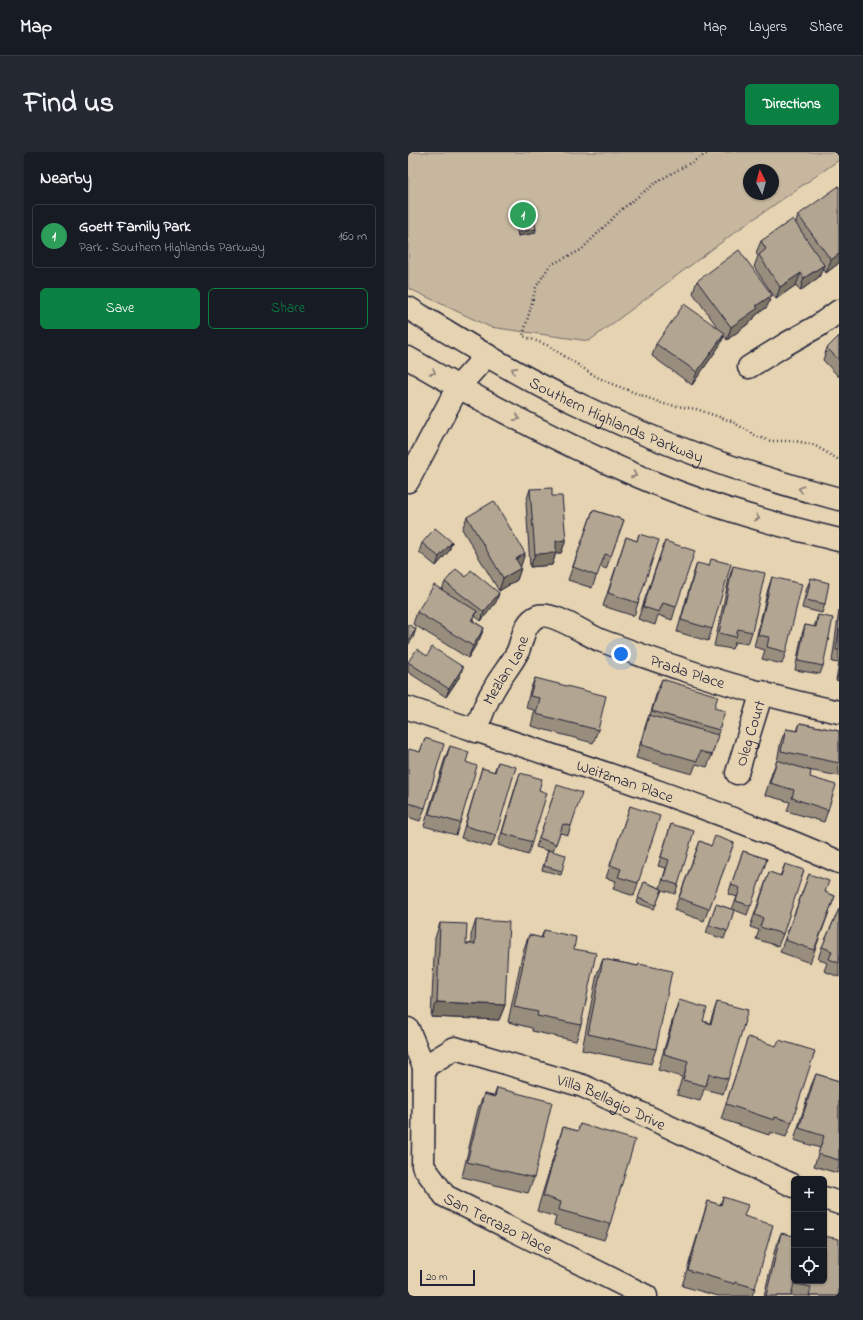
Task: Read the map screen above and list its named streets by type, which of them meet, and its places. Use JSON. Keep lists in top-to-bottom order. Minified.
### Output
{"streets":{"street":["Southern Highlands Parkway","Mezlan Lane","Prada Place","Oleg Court","Weitzman Place","Villa Bellagio Drive","San Terrazo Place"]},"crossings":[["Mezlan Lane","Prada Place"],["Mezlan Lane","Weitzman Place"],["Prada Place","Oleg Court"],["Villa Bellagio Drive","San Terrazo Place"]],"scale_bar":"20 m","north":"top","page":{"header":"Map","nav":["Map","Layers","Share"],"title":"Find us","buttons":["Directions",["Save","Share"]],"heading":"Nearby","pins":"1","list":[{"mark":"1","name":"Goett Family Park","note":"Park · Southern Highlands Parkway","value":"160 m"}],"map_buttons":["+","−"],"scale":"20 m"}}
